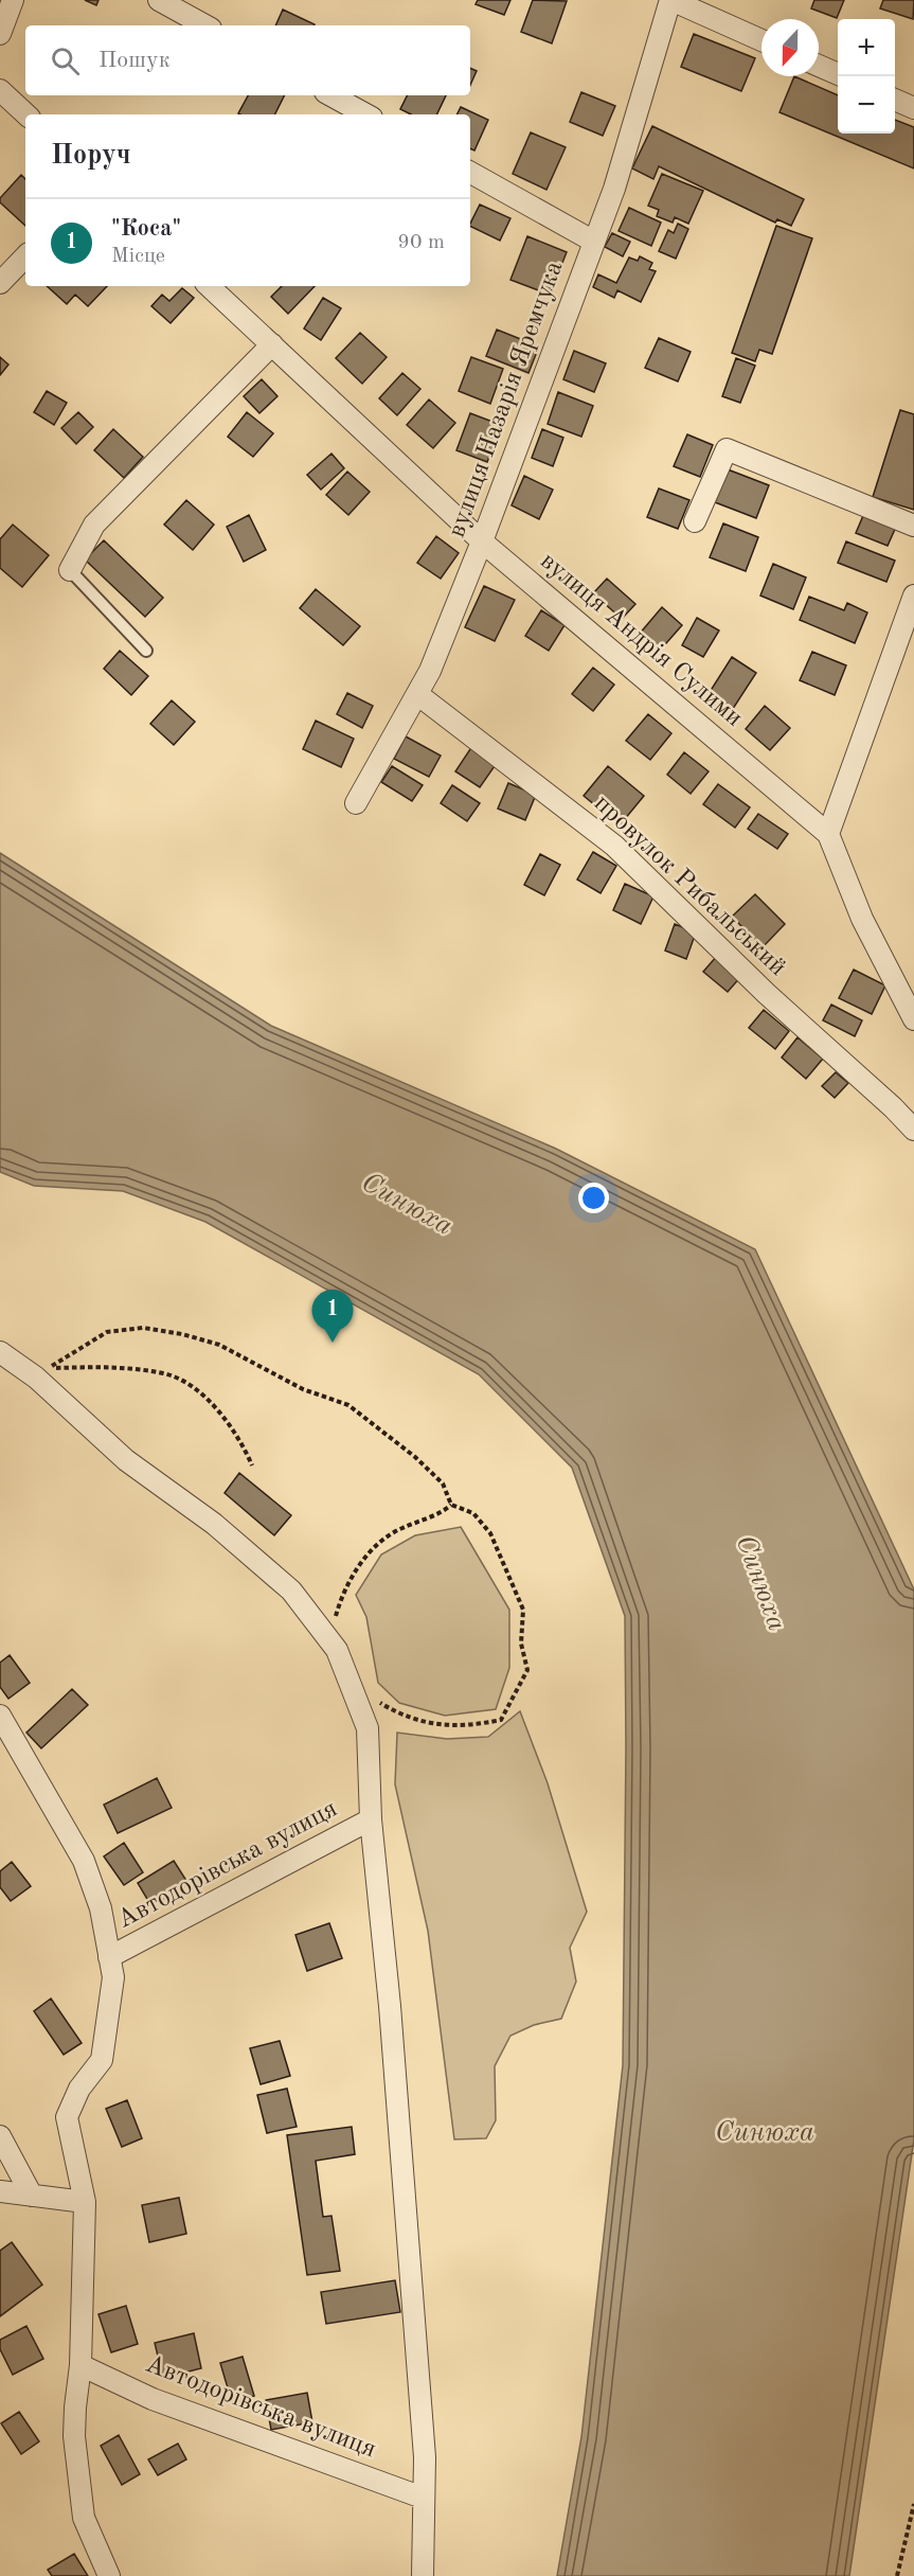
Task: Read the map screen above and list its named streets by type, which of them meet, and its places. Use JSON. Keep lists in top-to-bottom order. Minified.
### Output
{"streets":{"street":["вулиця Назарія Яремчука","вулиця Андрія Сулими","провулок Рибальський","Автодорівська вулиця"]},"crossings":[["вулиця Назарія Яремчука","вулиця Андрія Сулими"],["вулиця Назарія Яремчука","провулок Рибальський"]],"water":["Синюха"],"north":"bottom","page":{"map_buttons":["+","−"],"search":"Пошук","heading":"Поруч","list":[{"mark":"1","name":"\"Коса\"","note":"Місце","value":"90 m"}],"pins":"1"}}
